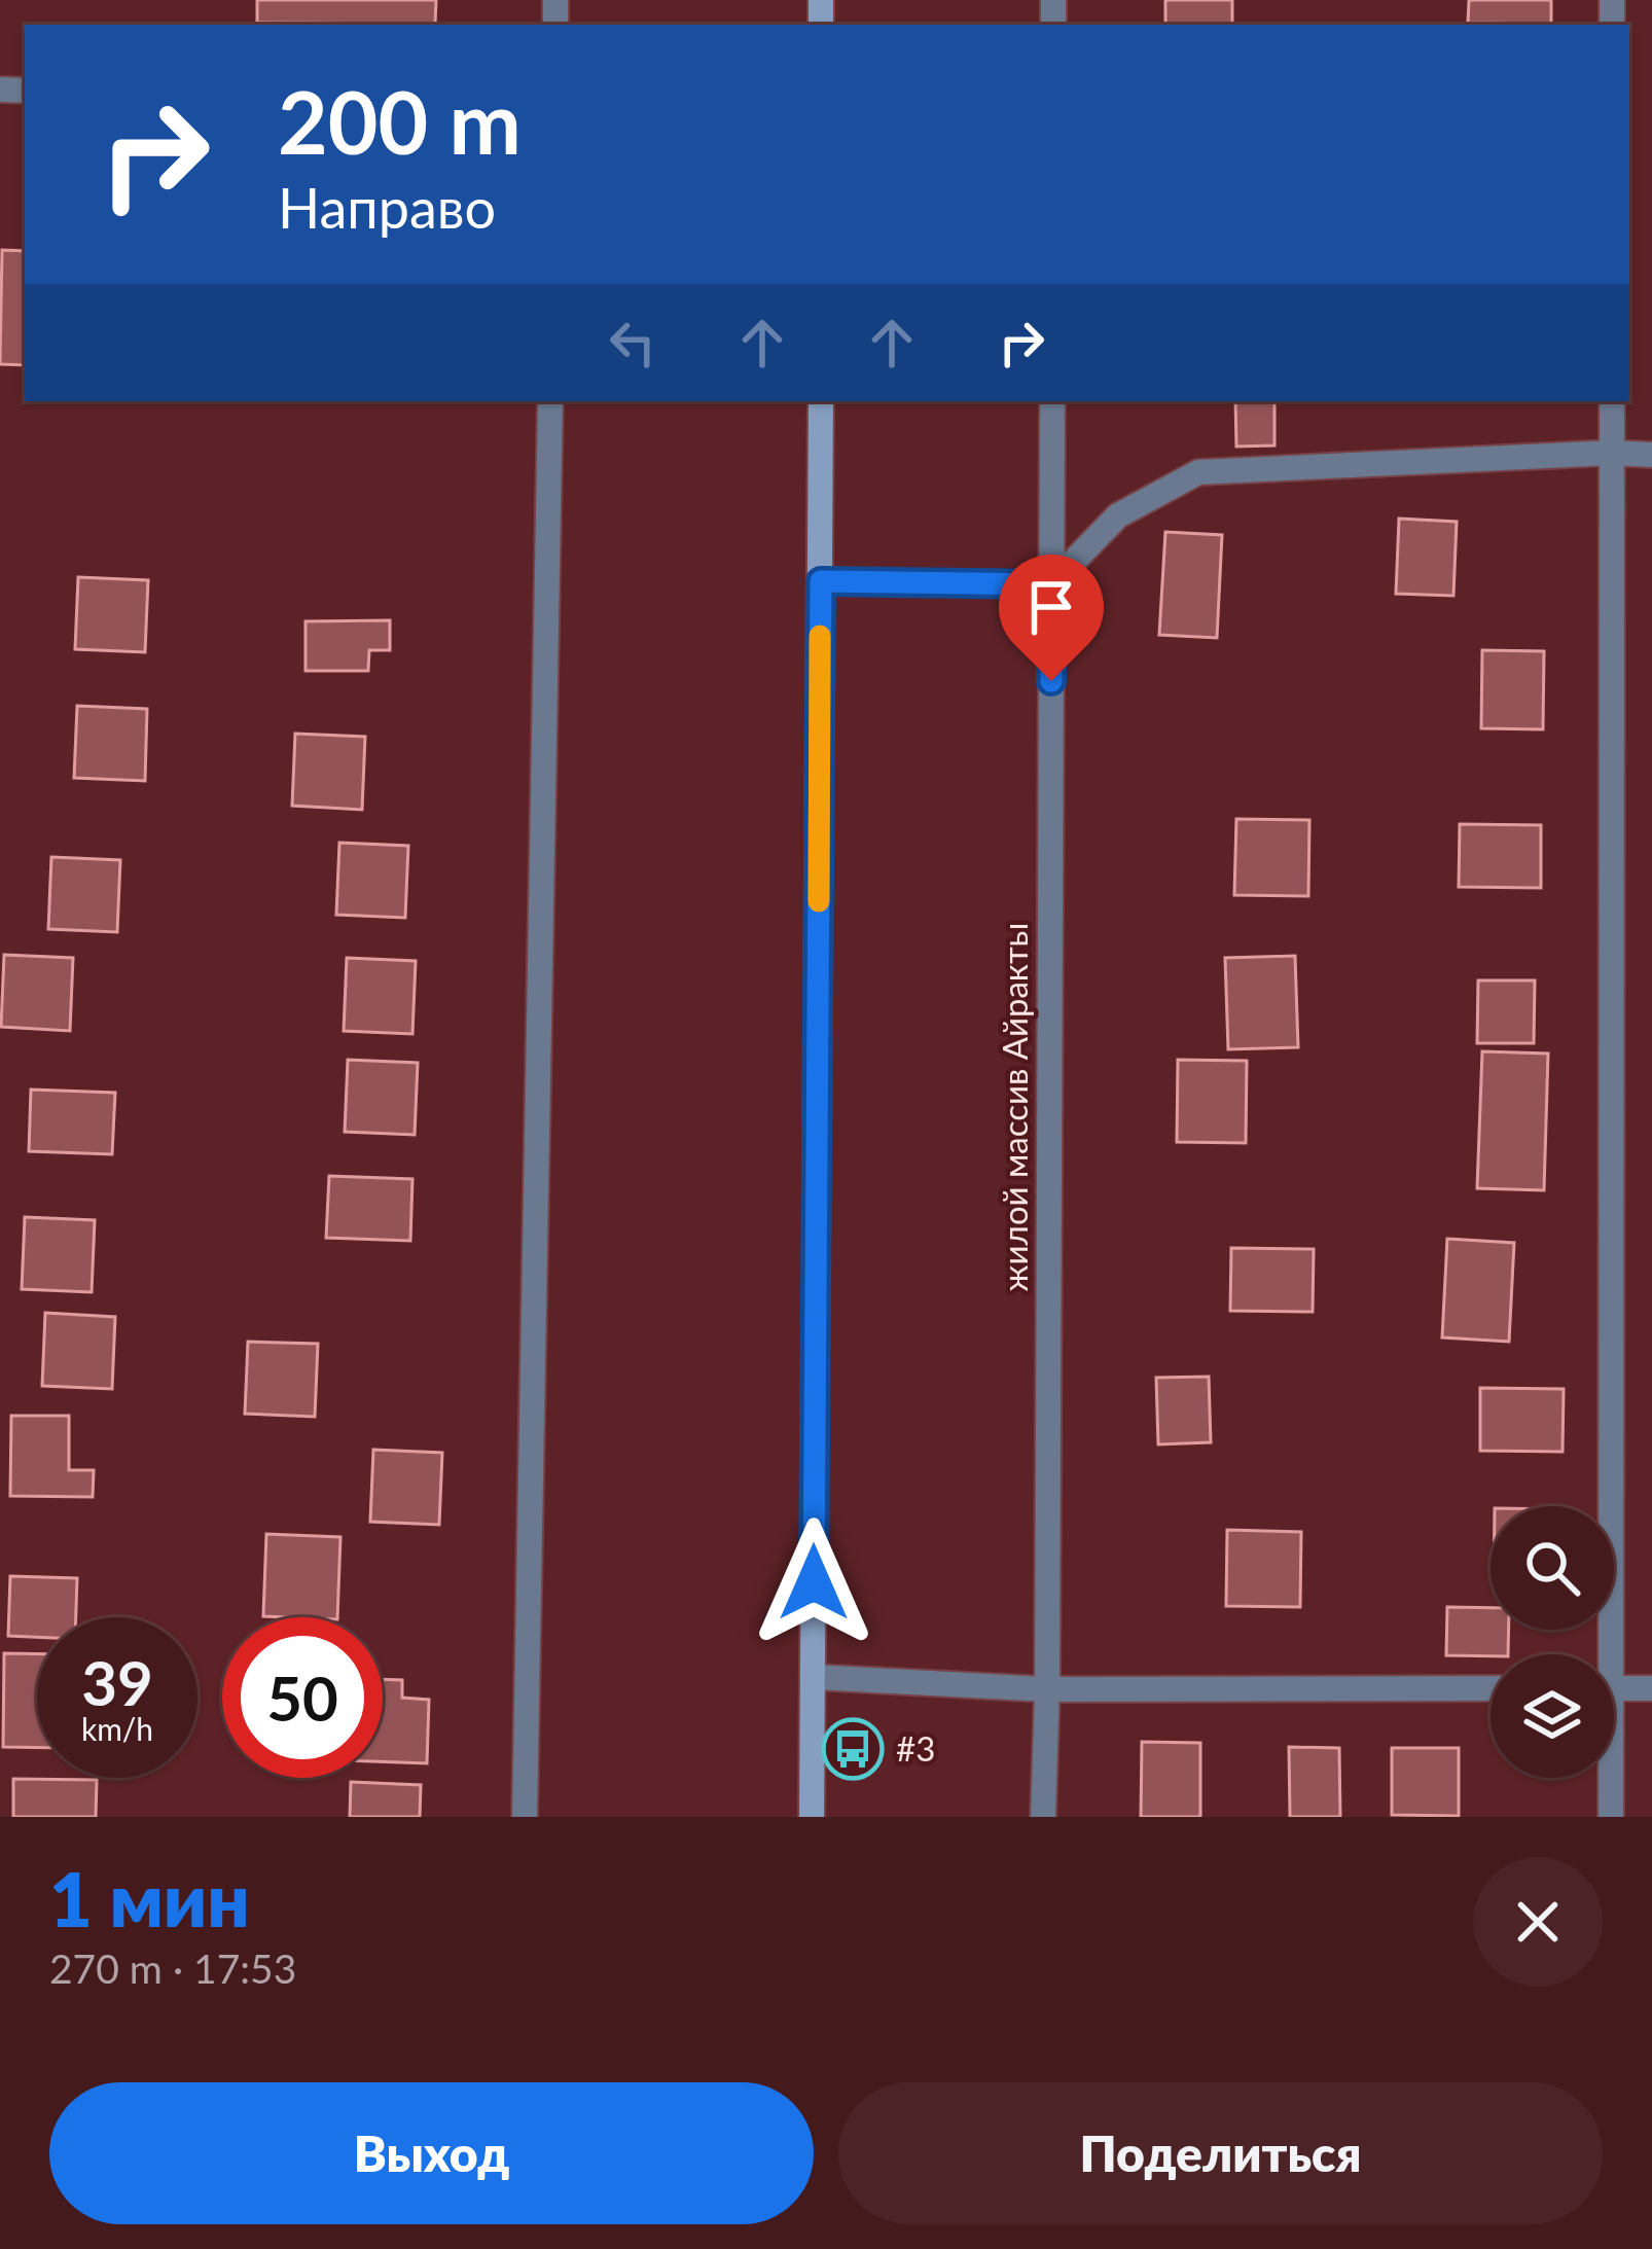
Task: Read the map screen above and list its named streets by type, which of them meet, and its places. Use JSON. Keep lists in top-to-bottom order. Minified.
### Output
{"streets":{"street":["жилой массив Айракты"]},"places":{"bus stop":["#3"]},"page":{"turn":["200 m","Направо"],"speed":"39 km/h","limit":"50","heading":["1 мин","270 m · 17:53"],"buttons":["Выход","Поделиться"]}}
